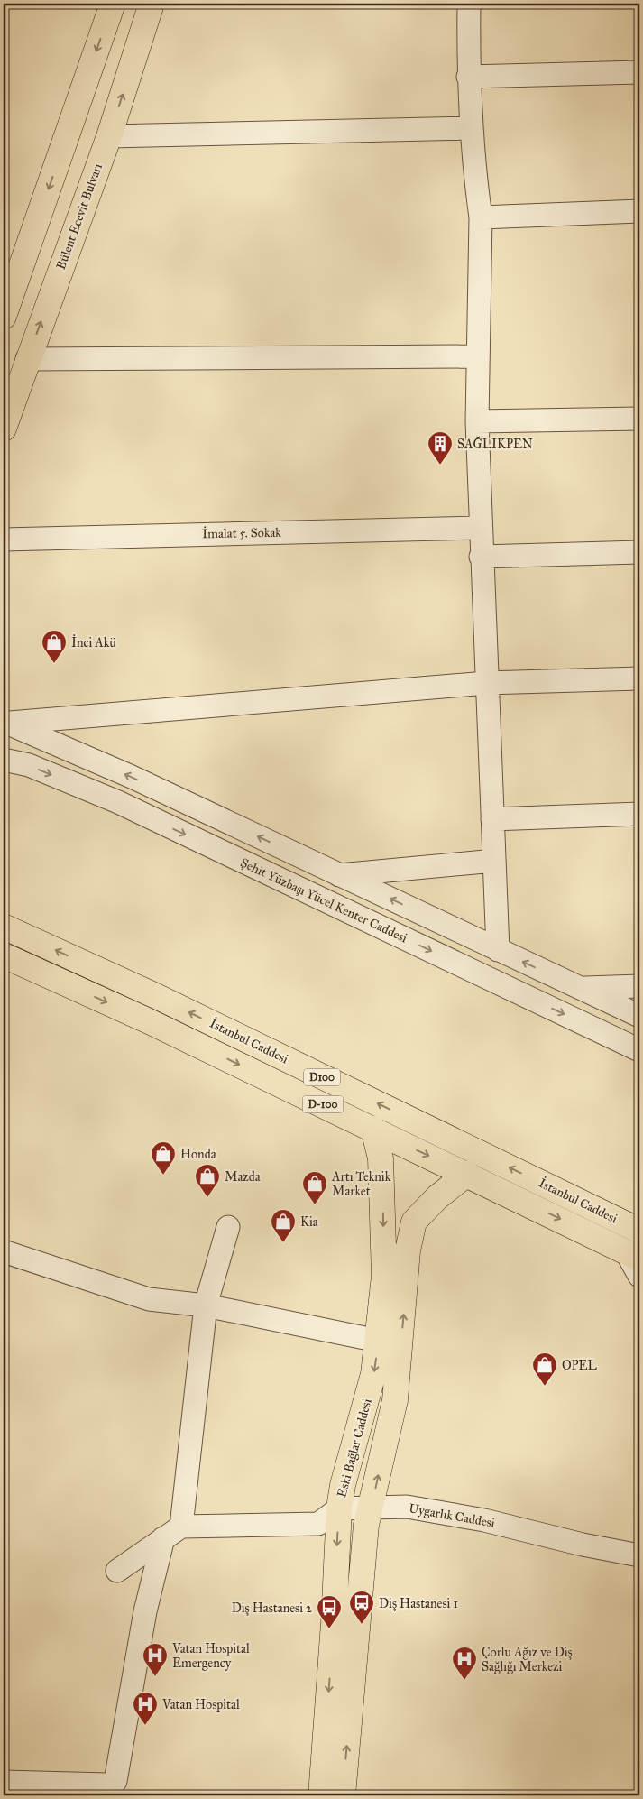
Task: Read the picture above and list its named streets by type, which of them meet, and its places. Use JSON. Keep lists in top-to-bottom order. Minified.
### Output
{"streets":{"main road":["Bülent Ecevit Bulvarı","İstanbul Caddesi","D100","D-100","Eski Bağlar Caddesi"],"street":["İmalat 5. Sokak","Şehit Yüzbaşı Yücel Kenter Caddesi","Uygarlık Caddesi"]},"crossings":[["İstanbul Caddesi","Eski Bağlar Caddesi"],["Eski Bağlar Caddesi","Uygarlık Caddesi"]],"places":{"building":["SAĞLIKPEN"],"shop":["İnci Akü","Honda","Mazda","Artı Teknik Market","Kia","OPEL"],"bus stop":["Diş Hastanesi 1","Diş Hastanesi 2"],"hospital":["Vatan Hospital Emergency","Çorlu Ağız ve Diş Sağlığı Merkezi","Vatan Hospital"]}}
